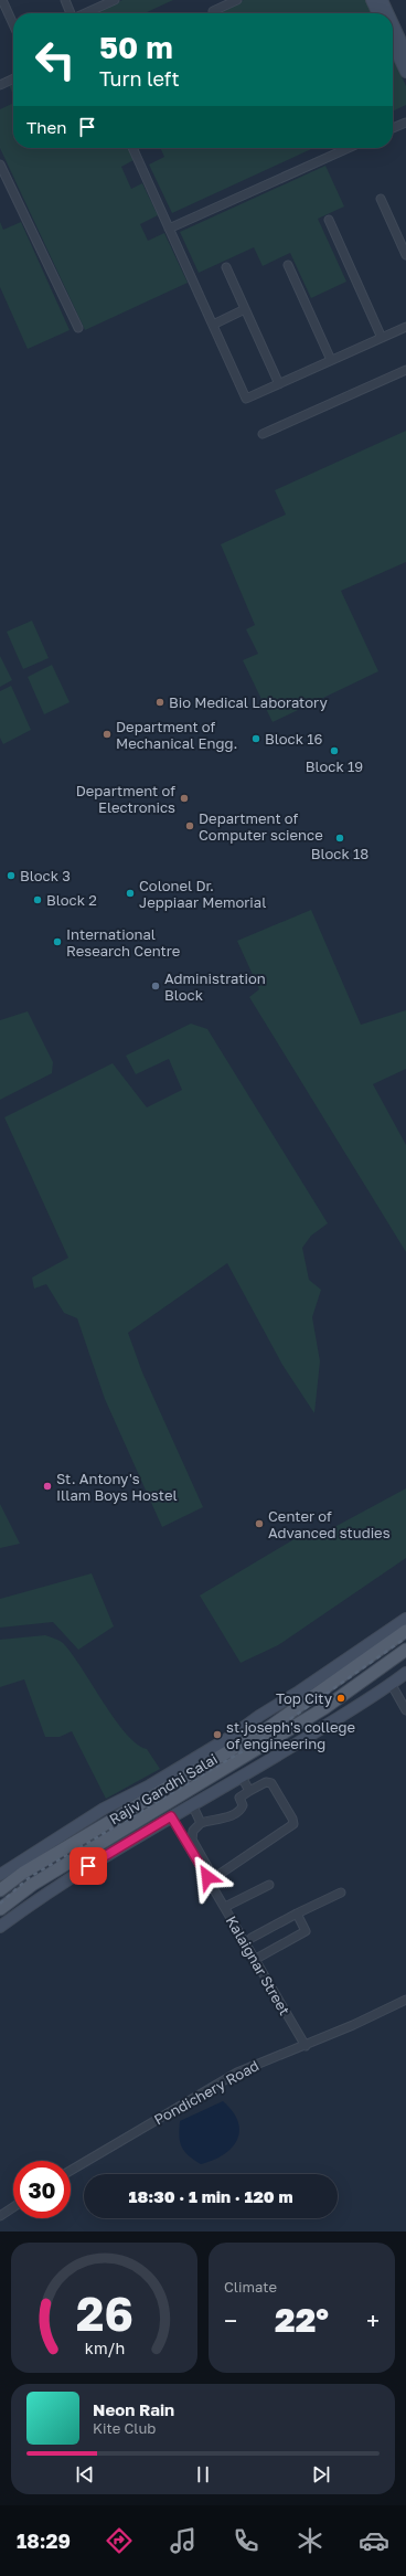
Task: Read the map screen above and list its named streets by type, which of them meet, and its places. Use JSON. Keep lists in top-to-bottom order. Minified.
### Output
{"streets":{"main road":["Rajiv Gandhi Salai"],"street":["Kalaignar Street","Pondichery Road"]},"crossings":[["Kalaignar Street","Pondichery Road"]],"places":["Bio Medical Laboratory","Department of Mechanical Engg.","Block 16","Block 19","Department of Electronics","Department of Computer science","Block 18","Block 3","Colonel Dr. Jeppiaar Memorial","Block 2","International Research Centre","Administration Block","St. Antony's Illam Boys Hostel","Center of Advanced studies","Top City","st.joseph's college of engineering"],"page":{"turn":["50 m","Turn left"],"then":"Then","limit":"30","trip":"18:30 · 1 min · 120 m","tile":"Climate","heat":["−","22°","+"],"song":["Neon Rain","Kite Club"],"tabs":"18:29","gauge":["26","km/h"]}}
